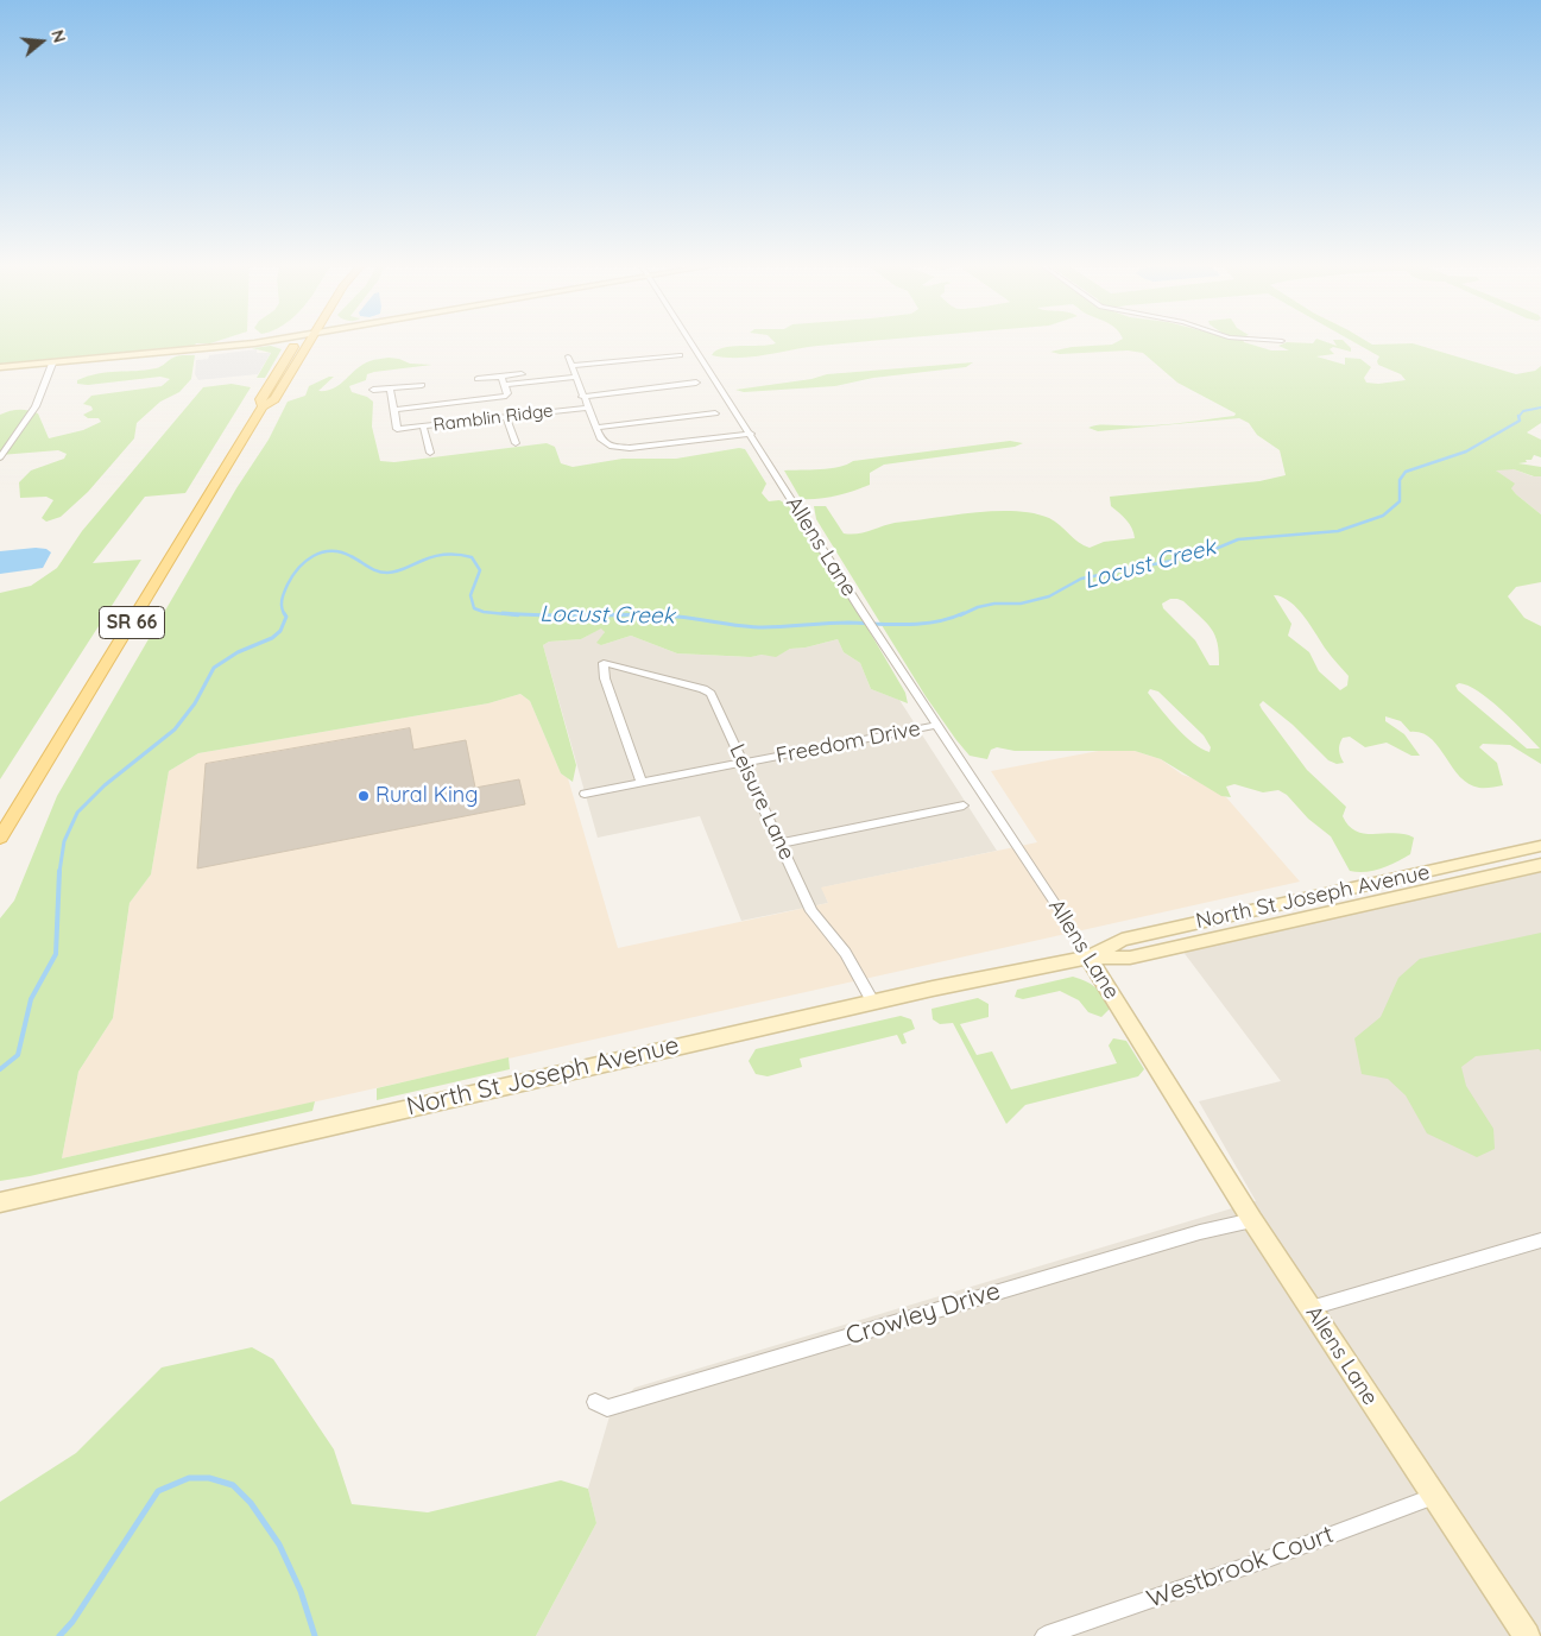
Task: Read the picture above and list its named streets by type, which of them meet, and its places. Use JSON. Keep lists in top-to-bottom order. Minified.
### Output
{"streets":{"main road":["SR 66"],"street":["Ramblin Ridge","Allens Lane","Freedom Drive","Leisure Lane","North St Joseph Avenue","Crowley Drive","Westbrook Court"]},"crossings":[["Allens Lane","Freedom Drive"],["Allens Lane","North St Joseph Avenue"],["Allens Lane","Crowley Drive"],["Allens Lane","Westbrook Court"],["Freedom Drive","Leisure Lane"],["Leisure Lane","North St Joseph Avenue"]],"water":["Locust Creek"],"places":["Rural King"],"north":"right"}
